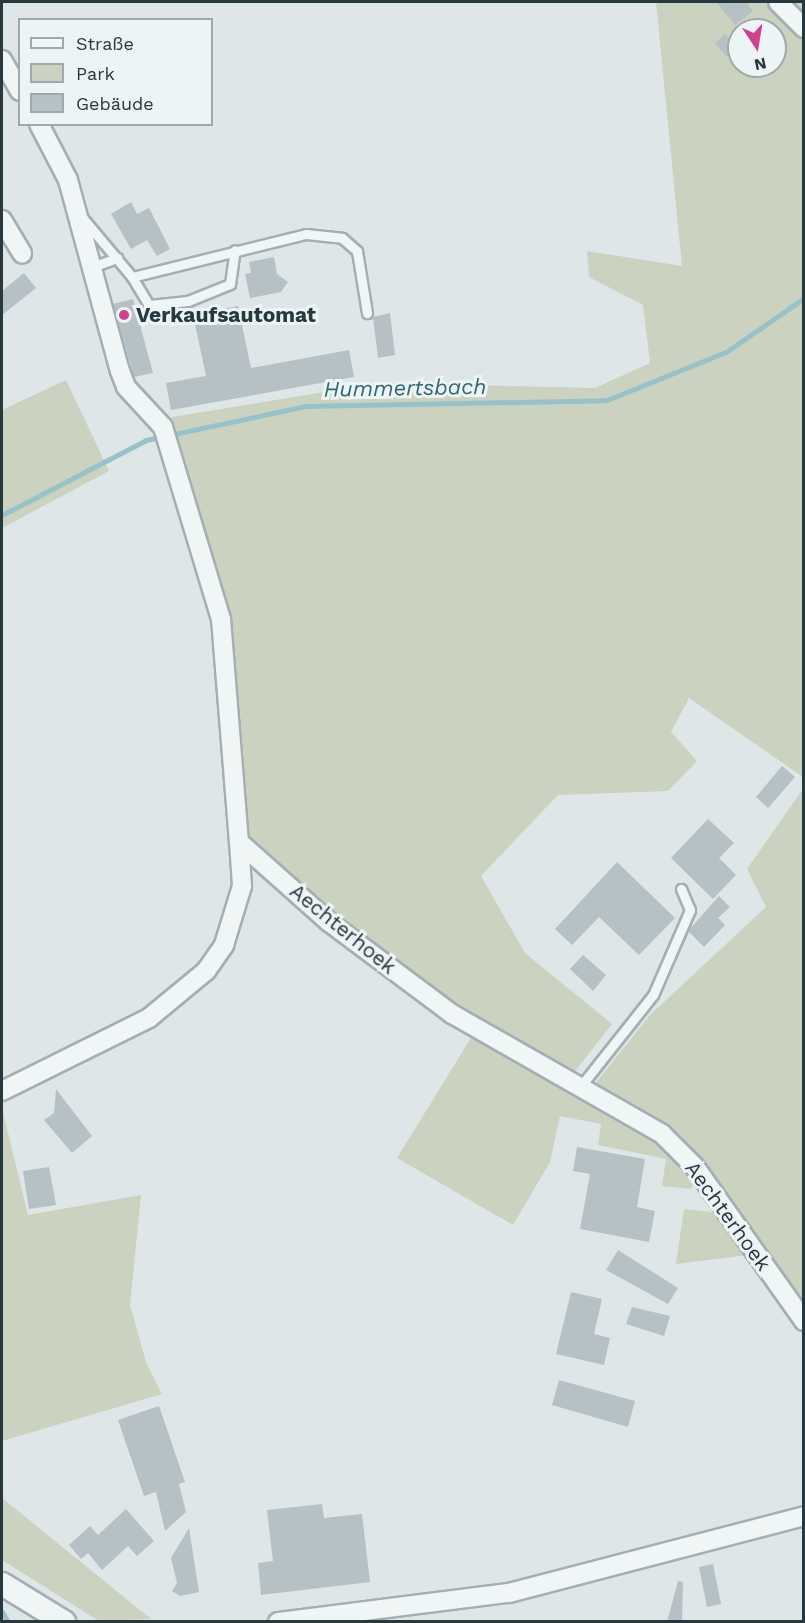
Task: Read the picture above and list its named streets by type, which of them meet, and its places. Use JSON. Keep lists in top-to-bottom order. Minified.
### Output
{"streets":{"street":["Aechterhoek"]},"water":["Hummertsbach"],"places":["Verkaufsautomat"],"legend":["Straße","Park","Gebäude"],"north":"bottom"}
